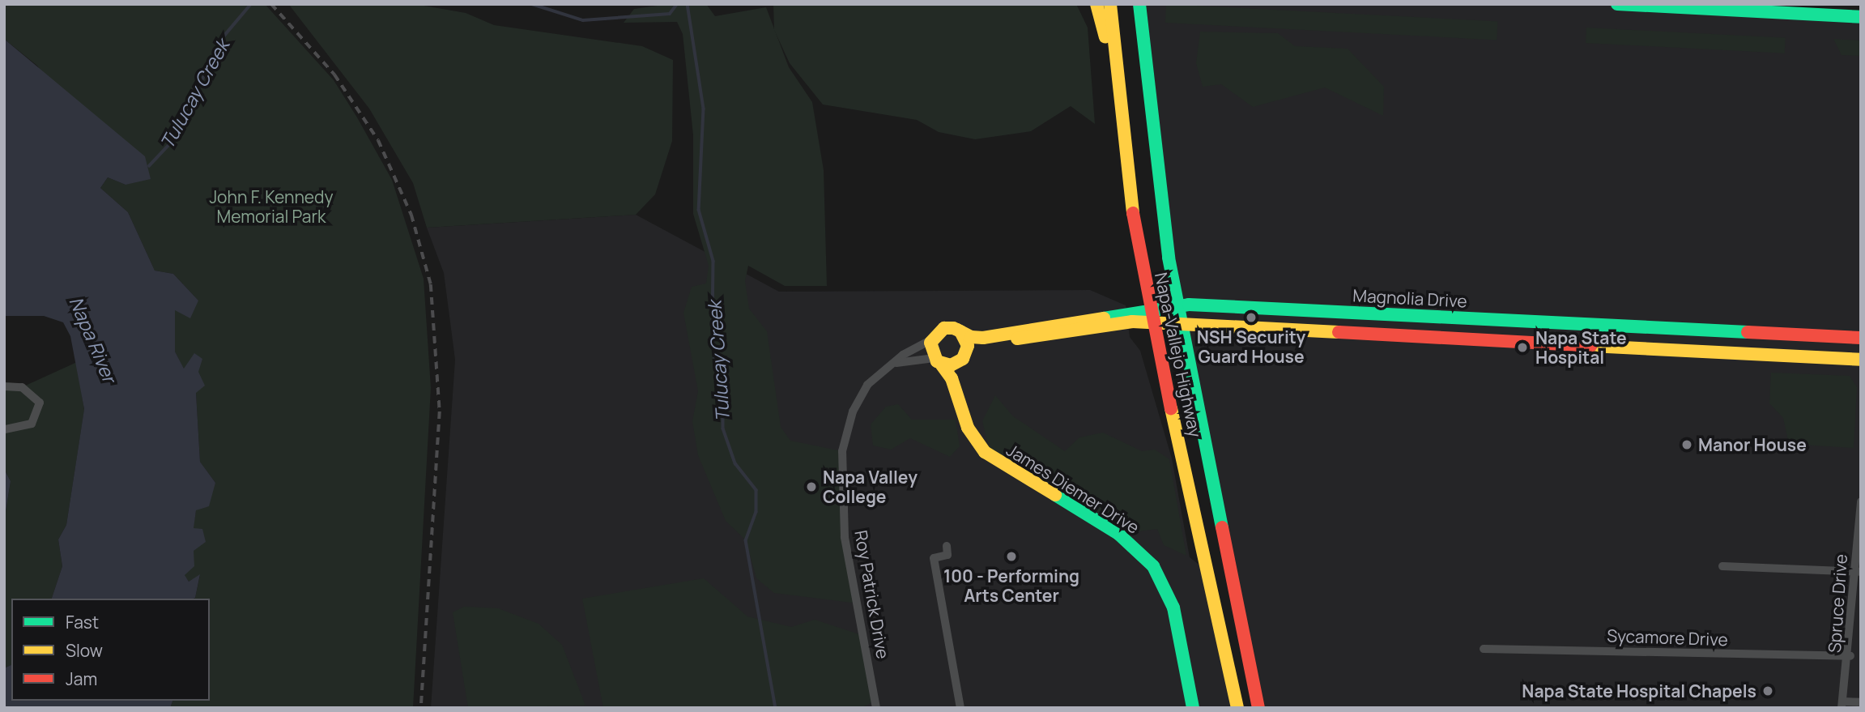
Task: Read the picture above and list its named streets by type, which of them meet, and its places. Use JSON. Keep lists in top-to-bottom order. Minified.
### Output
{"streets":{"street":["Magnolia Drive","Napa-Vallejo Highway","James Diemer Drive","Roy Patrick Drive","Spruce Drive","Sycamore Drive"]},"crossings":[["Magnolia Drive","Napa-Vallejo Highway"],["Magnolia Drive","Roy Patrick Drive"],["James Diemer Drive","Roy Patrick Drive"],["Spruce Drive","Sycamore Drive"]],"water":["Tulucay Creek","Napa River"],"parks":["John F. Kennedy Memorial Park"],"places":["NSH Security Guard House","Napa State Hospital","Manor House","Napa Valley College","100 - Performing Arts Center","Napa State Hospital Chapels"],"legend":["Fast","Slow","Jam"]}
